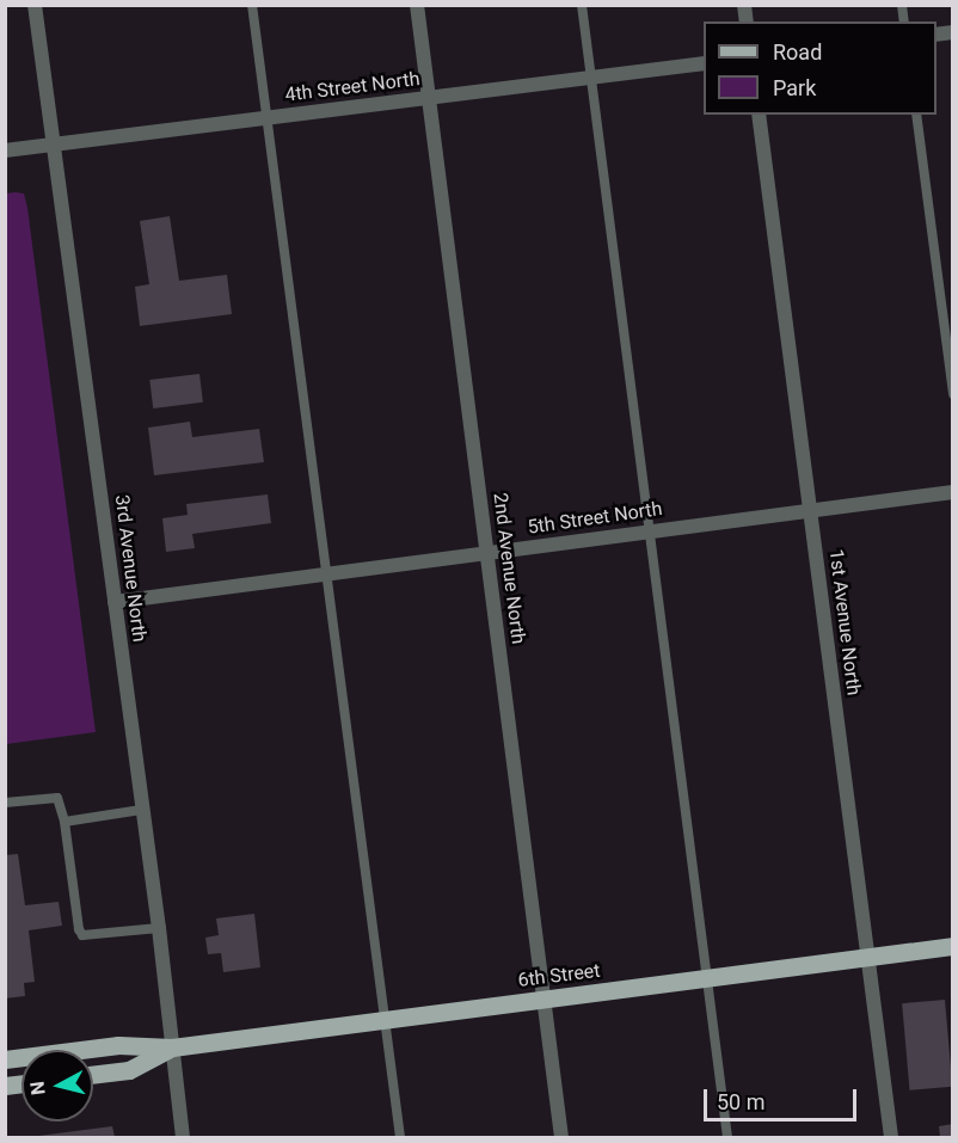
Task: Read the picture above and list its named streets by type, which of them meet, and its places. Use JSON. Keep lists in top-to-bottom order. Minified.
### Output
{"streets":{"main road":["6th Street"],"street":["4th Street North","5th Street North","3rd Avenue North","2nd Avenue North","1st Avenue North"]},"crossings":[["4th Street North","3rd Avenue North"],["4th Street North","2nd Avenue North"],["5th Street North","3rd Avenue North"],["5th Street North","2nd Avenue North"],["5th Street North","1st Avenue North"],["3rd Avenue North","6th Street"],["2nd Avenue North","6th Street"],["1st Avenue North","6th Street"]],"legend":["Road","Park"],"scale_bar":"50 m","north":"left"}
